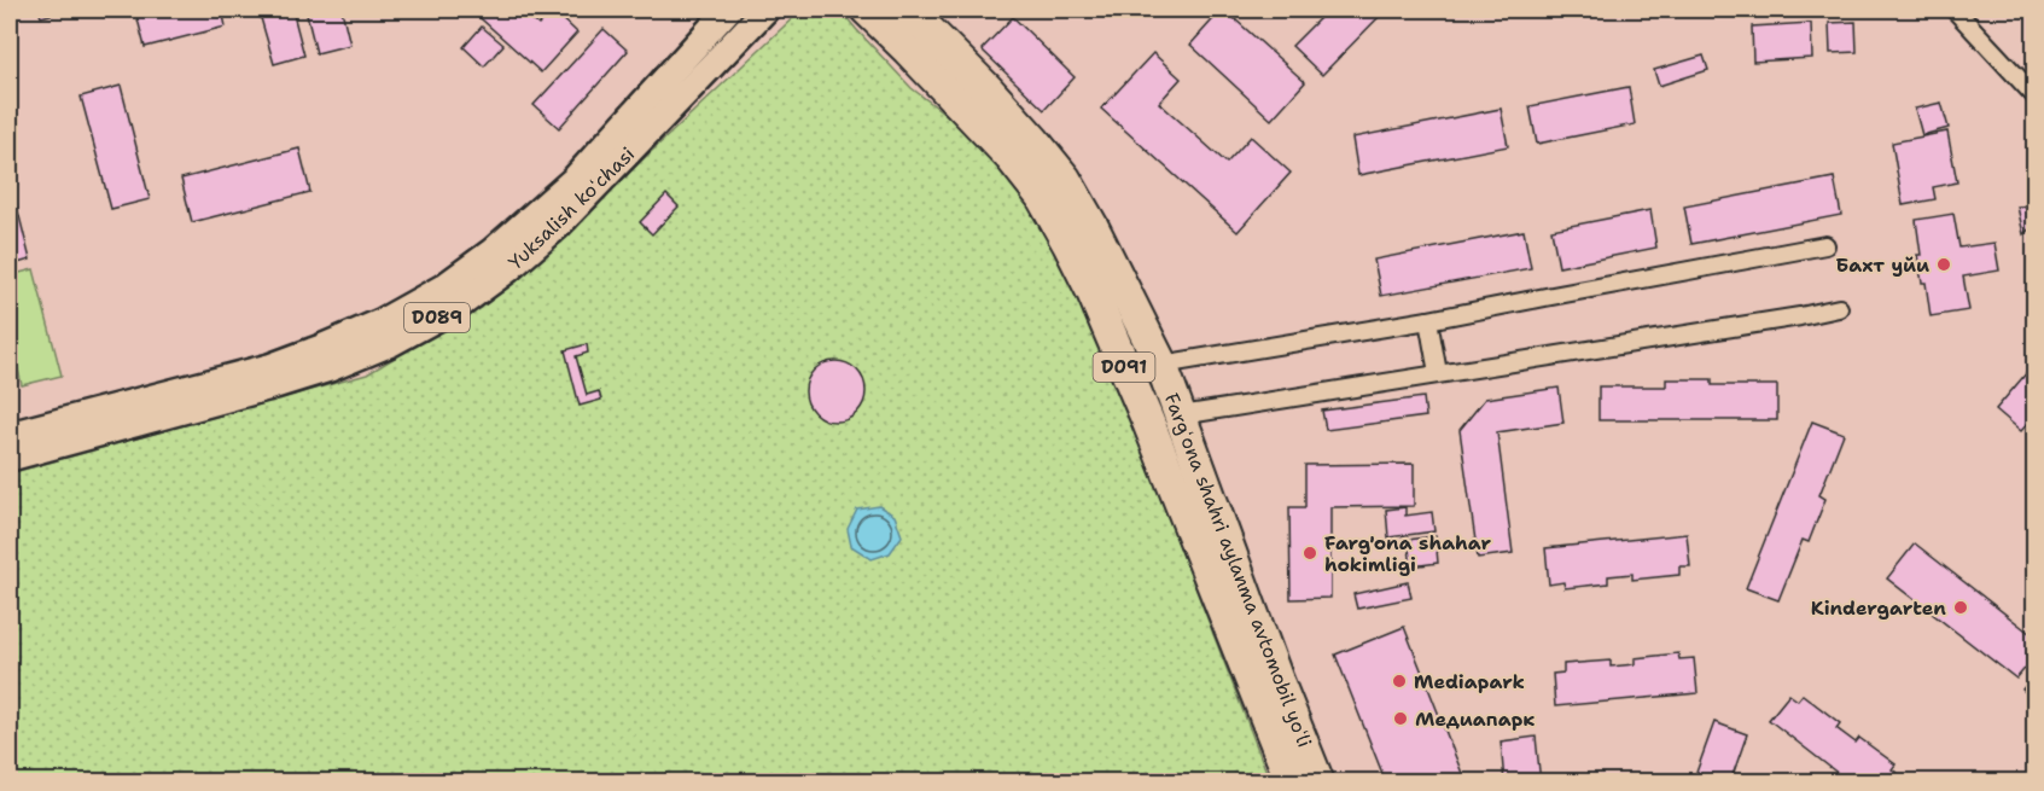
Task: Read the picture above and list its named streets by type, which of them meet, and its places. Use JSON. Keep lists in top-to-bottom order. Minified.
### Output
{"streets":{"highway":["D091","Fargʻona shahri aylanma avtomobil yoʻli"],"main road":["Yuksalish koʻchasi","D089"]},"places":["Бахт уйи","Farg'ona shahar hokimligi","Kindergarten","Mediapark","Медиапарк"]}
